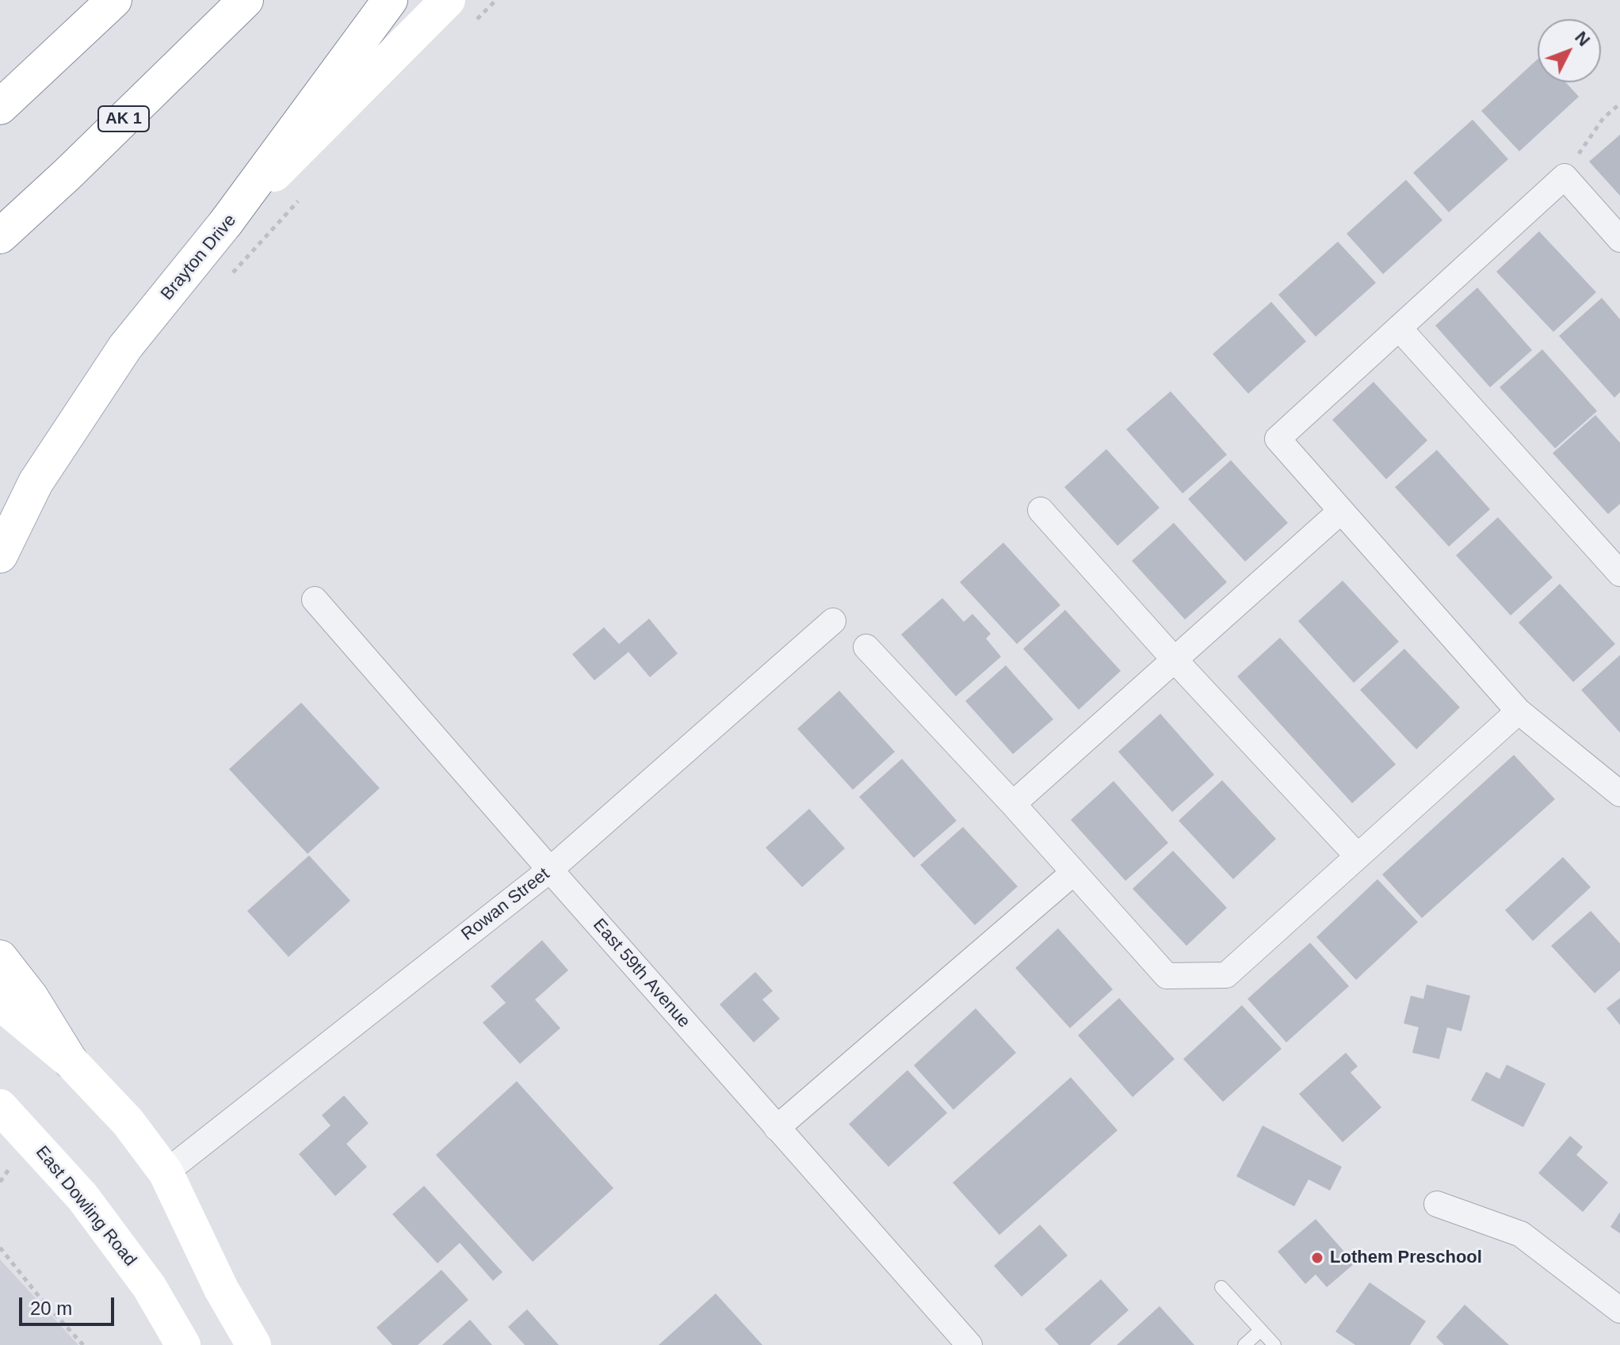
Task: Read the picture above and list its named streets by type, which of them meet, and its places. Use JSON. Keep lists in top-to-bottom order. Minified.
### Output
{"streets":{"main road":["AK 1","Brayton Drive","East Dowling Road"],"street":["Rowan Street","East 59th Avenue"]},"crossings":[["Rowan Street","East 59th Avenue"]],"places":["Lothem Preschool"],"scale_bar":"20 m","north":"top right"}
